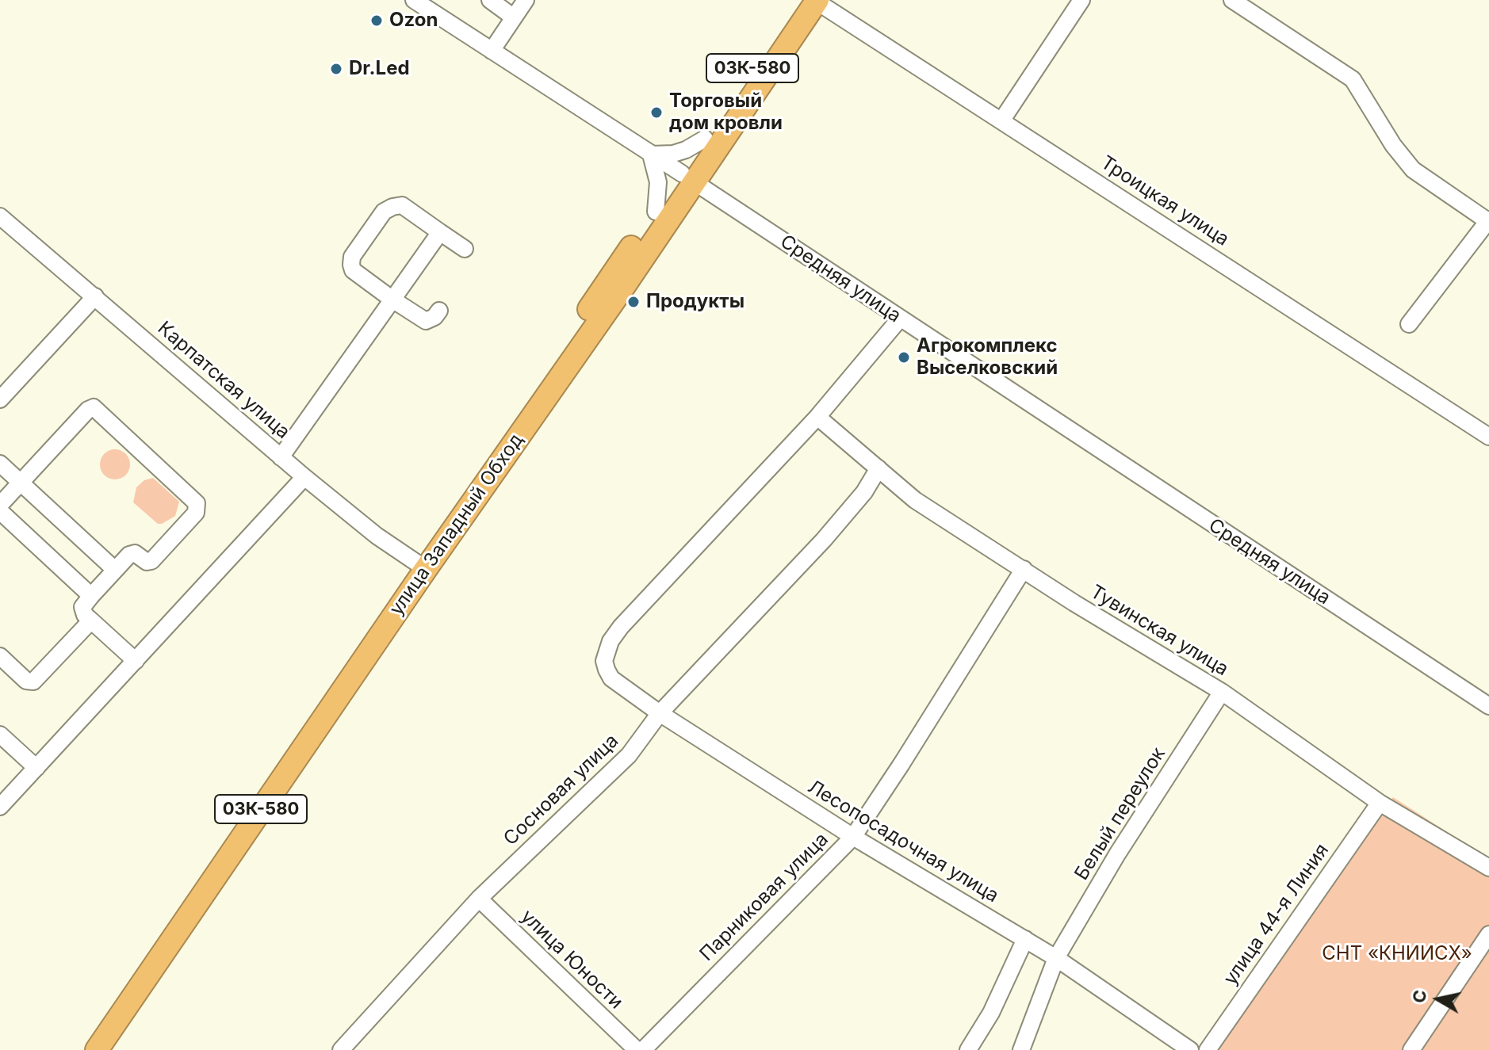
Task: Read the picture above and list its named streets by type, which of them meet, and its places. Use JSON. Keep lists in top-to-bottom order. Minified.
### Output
{"streets":{"highway":["03К-580","улица Западный Обход"],"street":["Троицкая улица","Средняя улица","Карпатская улица","Тувинская улица","Сосновая улица","Белый переулок","Лесопосадочная улица","Парниковая улица","улица 44-я Линия","улица Юности"]},"crossings":[["Троицкая улица","улица Западный Обход"],["Средняя улица","улица Западный Обход"],["Карпатская улица","улица Западный Обход"],["Тувинская улица","Сосновая улица"],["Тувинская улица","Белый переулок"],["Тувинская улица","Лесопосадочная улица"],["Тувинская улица","Парниковая улица"],["Тувинская улица","улица 44-я Линия"],["Сосновая улица","Лесопосадочная улица"],["Сосновая улица","улица Юности"],["Белый переулок","Лесопосадочная улица"],["Лесопосадочная улица","Парниковая улица"]],"parks":["СНТ «КНИИСХ»"],"places":["Ozon","Dr.Led","Торговый дом кровли","Продукты","Агрокомплекс Выселковский"],"north":"left"}
